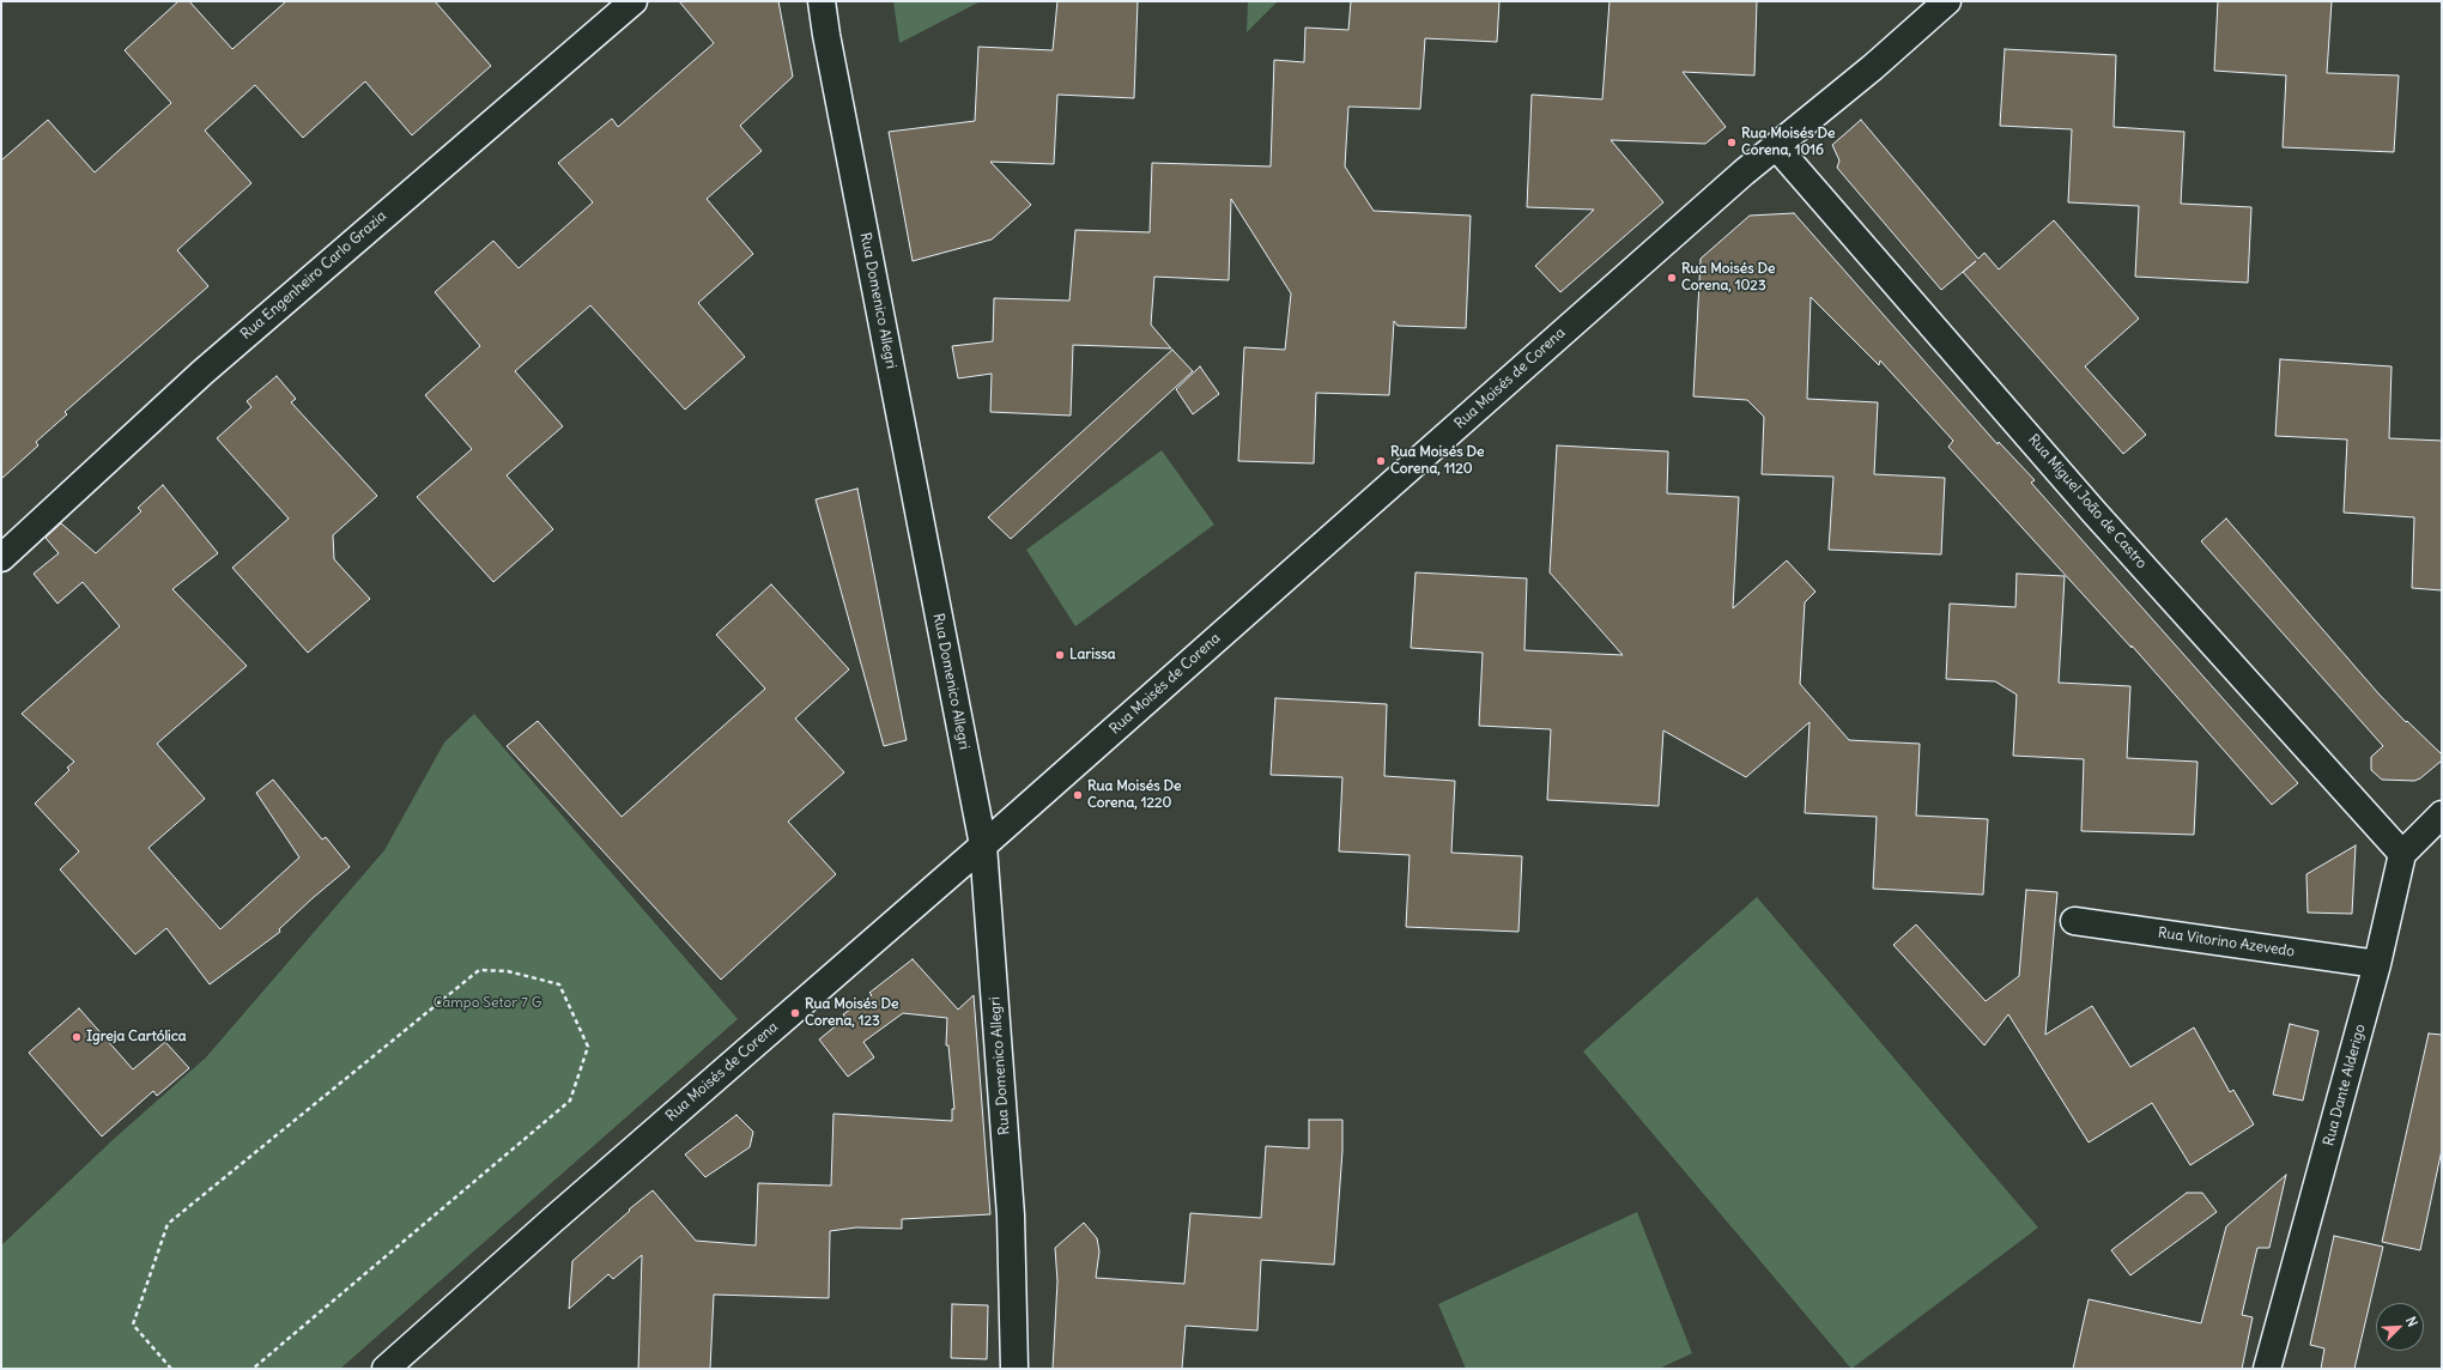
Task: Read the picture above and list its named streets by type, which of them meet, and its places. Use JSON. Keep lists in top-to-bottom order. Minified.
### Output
{"streets":{"street":["Rua Engenheiro Carlo Grazia","Rua Domenico Allegri","Rua Moisés de Corena","Rua Miguel João de Castro","Rua Vitorino Azevedo","Rua Dante Alderigo"]},"crossings":[["Rua Domenico Allegri","Rua Moisés de Corena"],["Rua Moisés de Corena","Rua Miguel João de Castro"],["Rua Miguel João de Castro","Rua Dante Alderigo"],["Rua Vitorino Azevedo","Rua Dante Alderigo"]],"parks":["Campo Setor 7 G"],"places":["Rua Moisés De Corena, 1016","Rua Moisés De Corena, 1023","Rua Moisés De Corena, 1120","Larissa","Rua Moisés De Corena, 1220","Rua Moisés De Corena, 123","Igreja Cartólica"],"north":"top right"}
